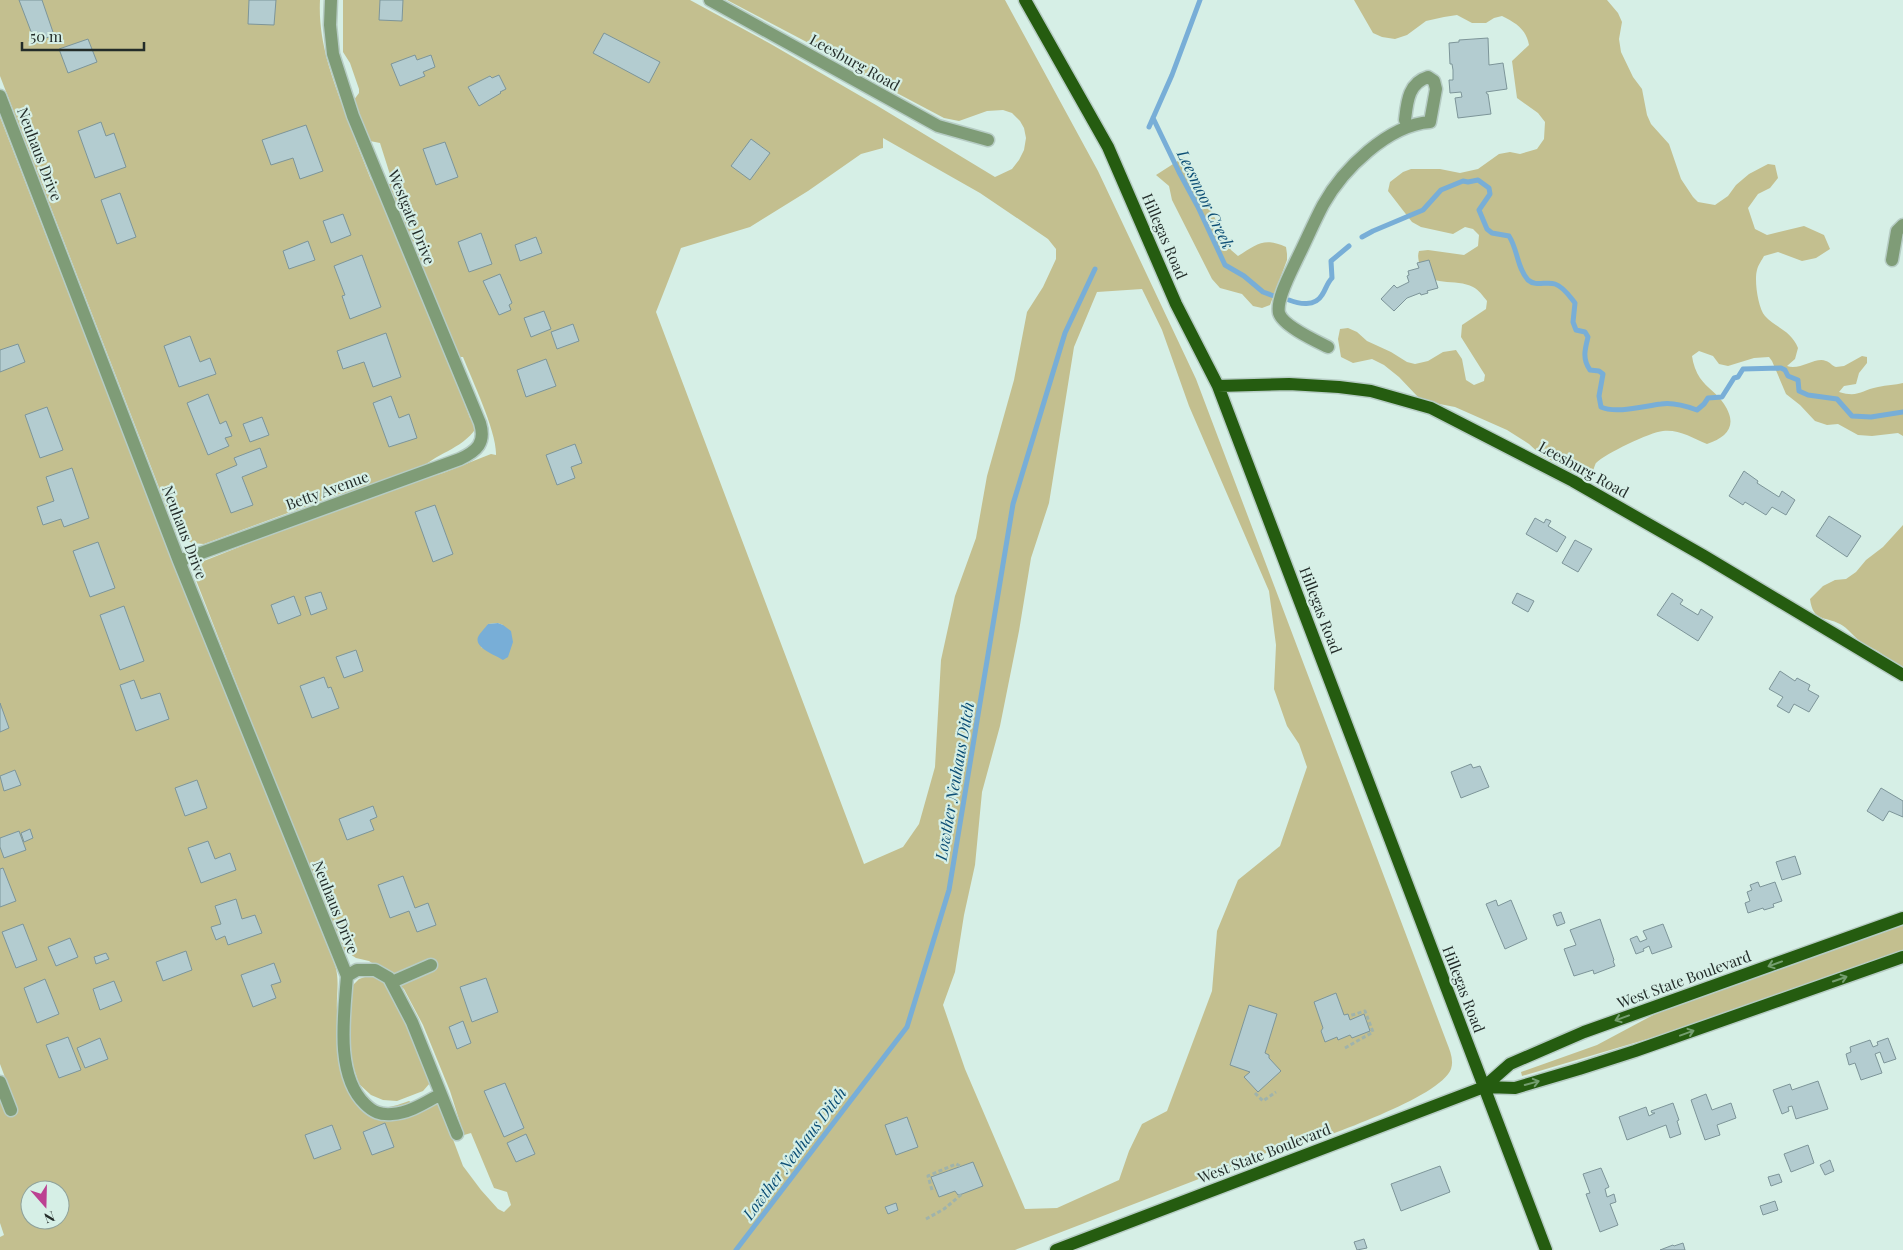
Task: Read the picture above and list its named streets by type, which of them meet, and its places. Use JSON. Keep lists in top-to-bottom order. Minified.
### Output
{"streets":{"main road":["Leesburg Road","Hillegas Road","West State Boulevard"],"street":["Neuhaus Drive","Westgate Drive","Betty Avenue"]},"crossings":[["Leesburg Road","Hillegas Road"],["Neuhaus Drive","Betty Avenue"],["Westgate Drive","Betty Avenue"],["Hillegas Road","West State Boulevard"]],"water":["Leesmoor Creek","Lowther Neuhaus Ditch"],"scale_bar":"50 m","north":"bottom"}
